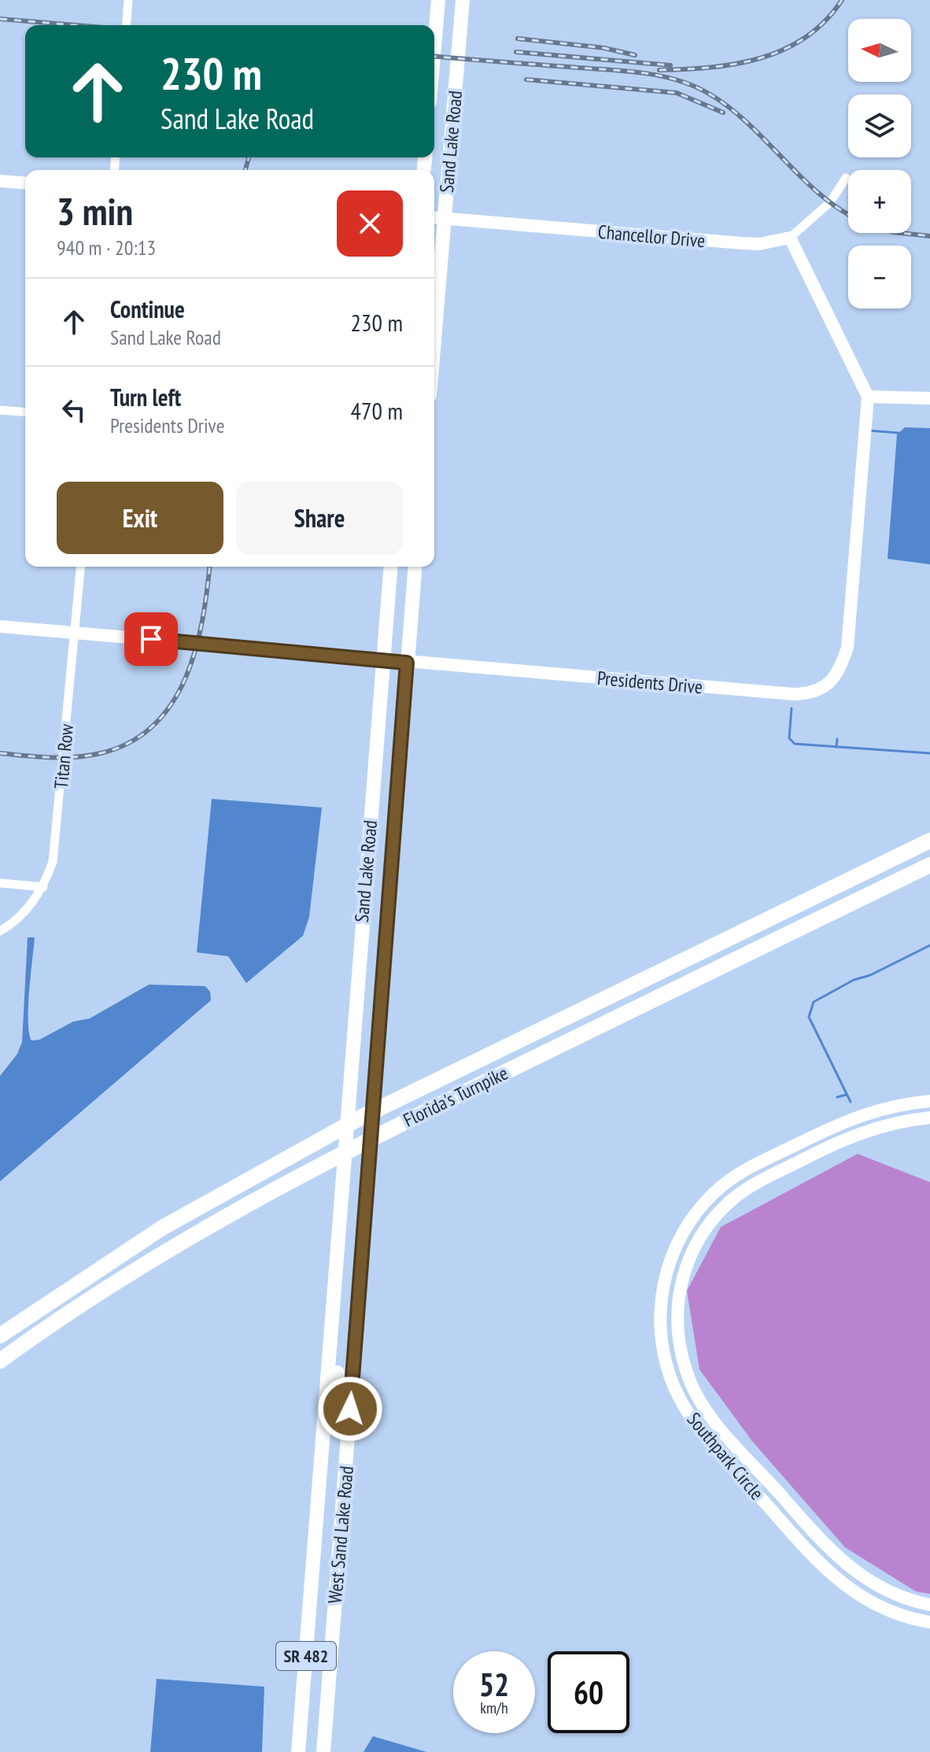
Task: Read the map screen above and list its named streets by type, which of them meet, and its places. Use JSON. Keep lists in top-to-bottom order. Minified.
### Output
{"streets":{"highway":["Florida's Turnpike"],"main road":["Sand Lake Road","West Sand Lake Road","SR 482"],"street":["Chancellor Drive","Presidents Drive","Titan Row","Southpark Circle"]},"crossings":[["Sand Lake Road","Chancellor Drive"],["Sand Lake Road","Presidents Drive"],["Sand Lake Road","West Sand Lake Road"],["Presidents Drive","Titan Row"]],"north":"left","page":{"map_buttons":["+","−"],"turn":["230 m","Sand Lake Road"],"heading":["3 min","940 m · 20:13"],"list":[{"name":"Continue","note":"Sand Lake Road","value":"230 m"},{"name":"Turn left","note":"Presidents Drive","value":"470 m"}],"buttons":["Exit","Share"],"speed":"52 km/h","limit":"60"}}
